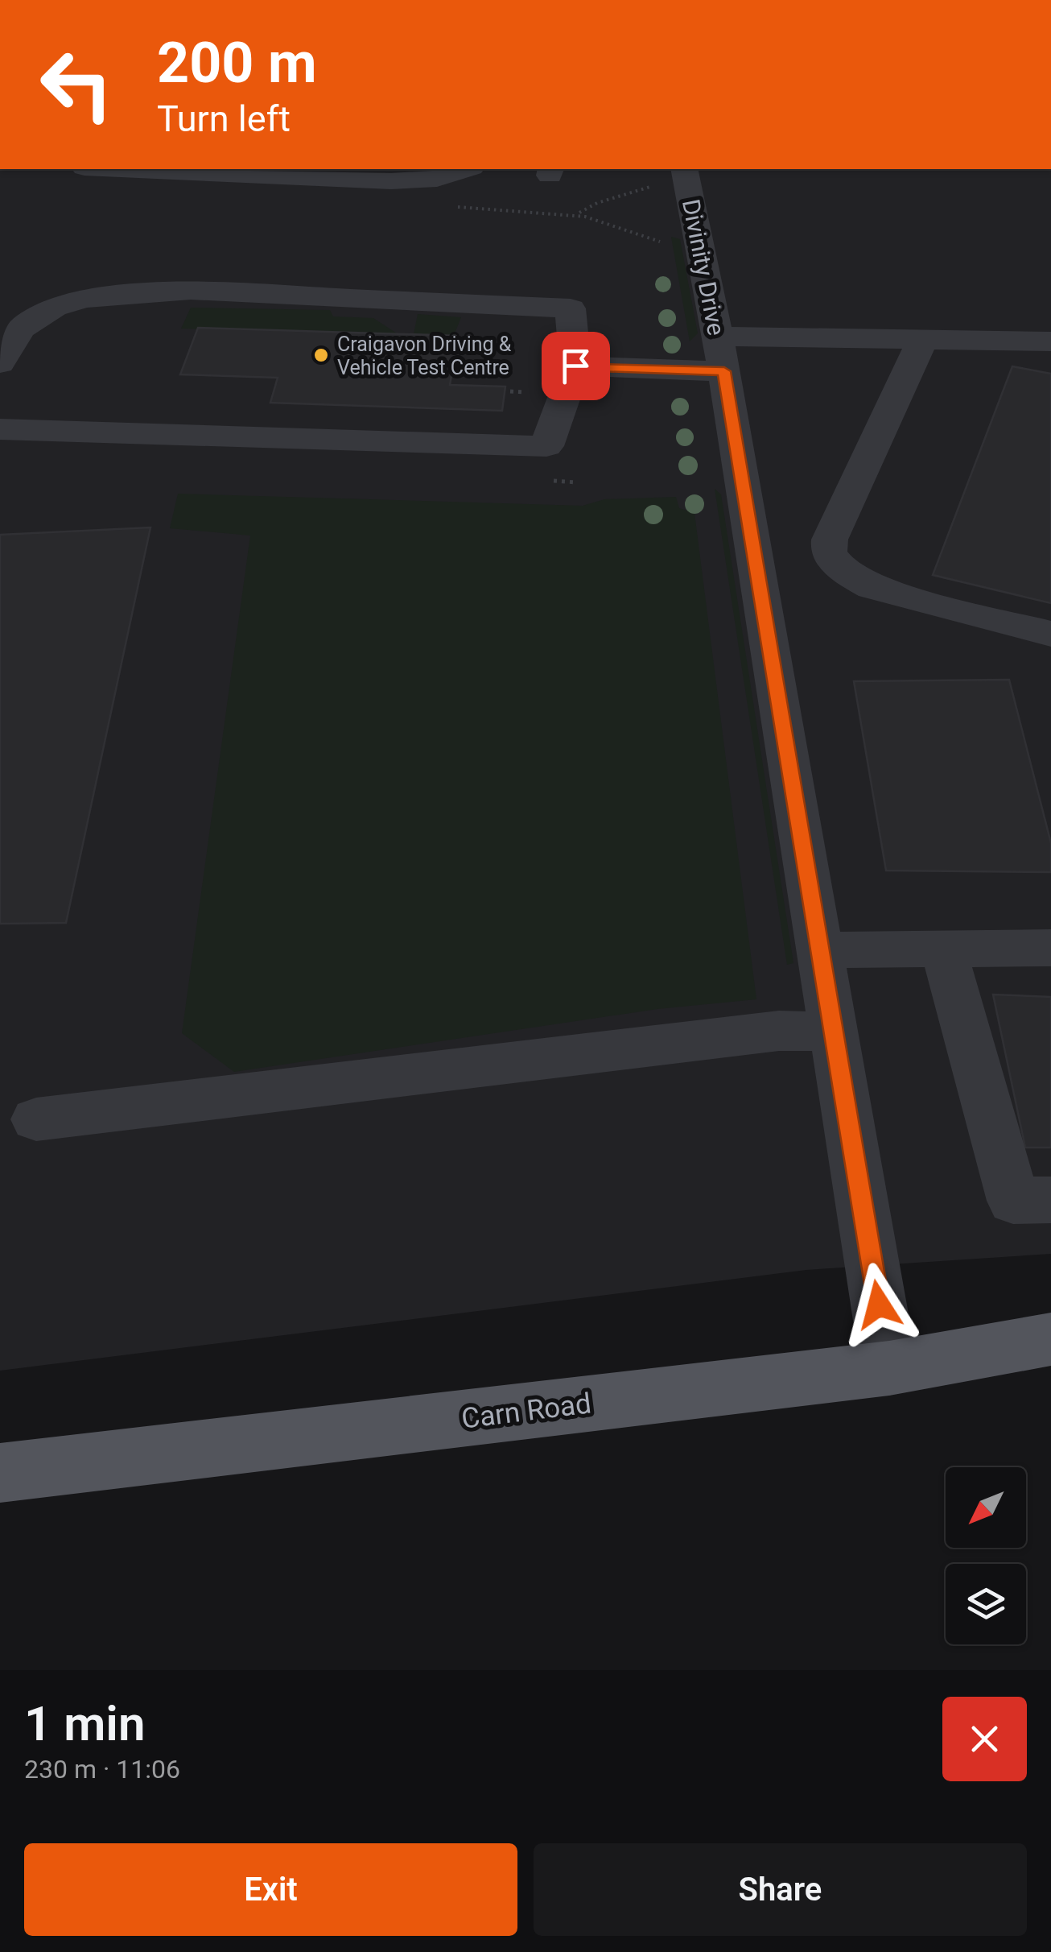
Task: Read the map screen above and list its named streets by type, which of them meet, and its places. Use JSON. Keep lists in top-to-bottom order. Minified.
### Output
{"streets":{"main road":["Carn Road"],"street":["Divinity Drive"]},"crossings":[["Divinity Drive","Carn Road"]],"places":["Craigavon Driving & Vehicle Test Centre"],"north":"bottom left","page":{"turn":["200 m","Turn left"],"heading":["1 min","230 m · 11:06"],"buttons":["Exit","Share"]}}
